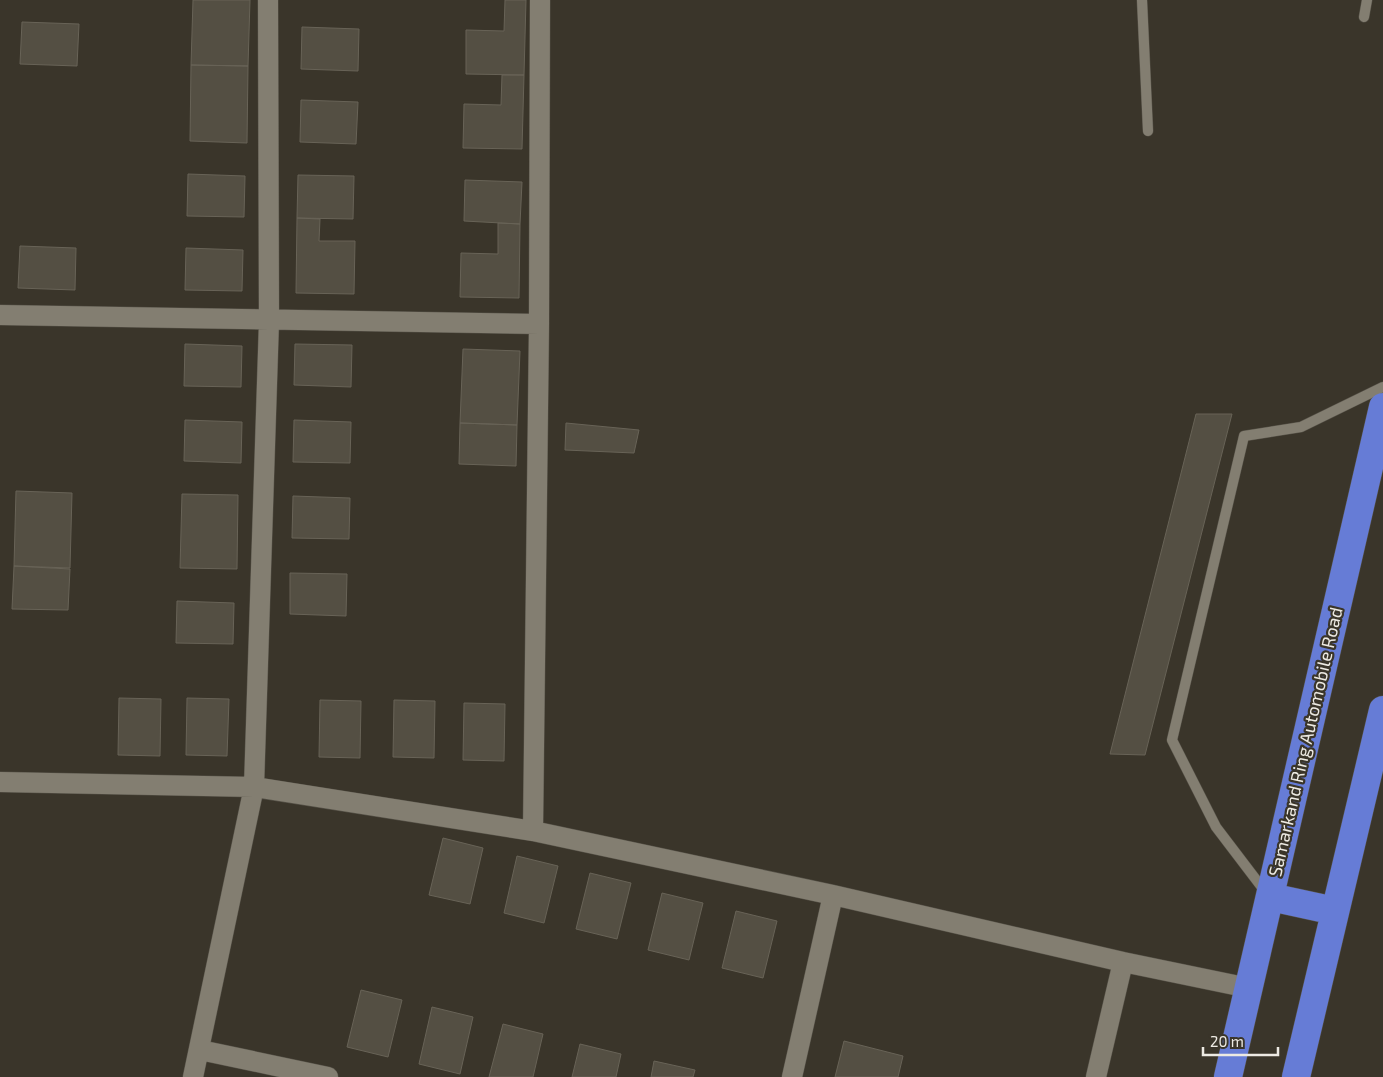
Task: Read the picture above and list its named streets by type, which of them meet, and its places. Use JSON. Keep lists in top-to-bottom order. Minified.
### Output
{"streets":{"highway":["Samarkand Ring Automobile Road"]},"scale_bar":"20 m"}
